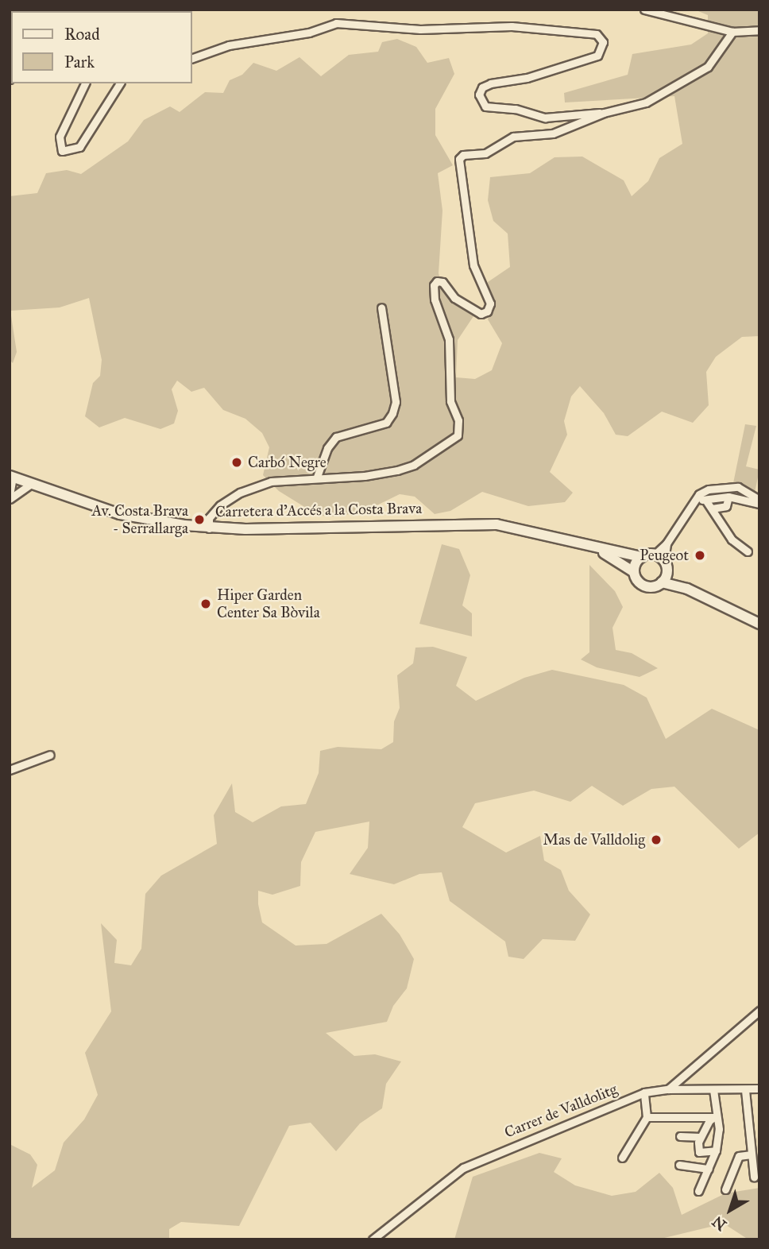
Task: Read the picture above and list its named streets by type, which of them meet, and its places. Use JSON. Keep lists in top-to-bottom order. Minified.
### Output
{"streets":{"main road":["Carretera d'Accés a la Costa Brava"],"street":["Carrer de Valldolitg"]},"places":["Carbó Negre","Av. Costa Brava - Serrallarga","Peugeot","Hiper Garden Center Sa Bòvila","Mas de Valldolig"],"legend":["Road","Park"],"north":"bottom left"}
